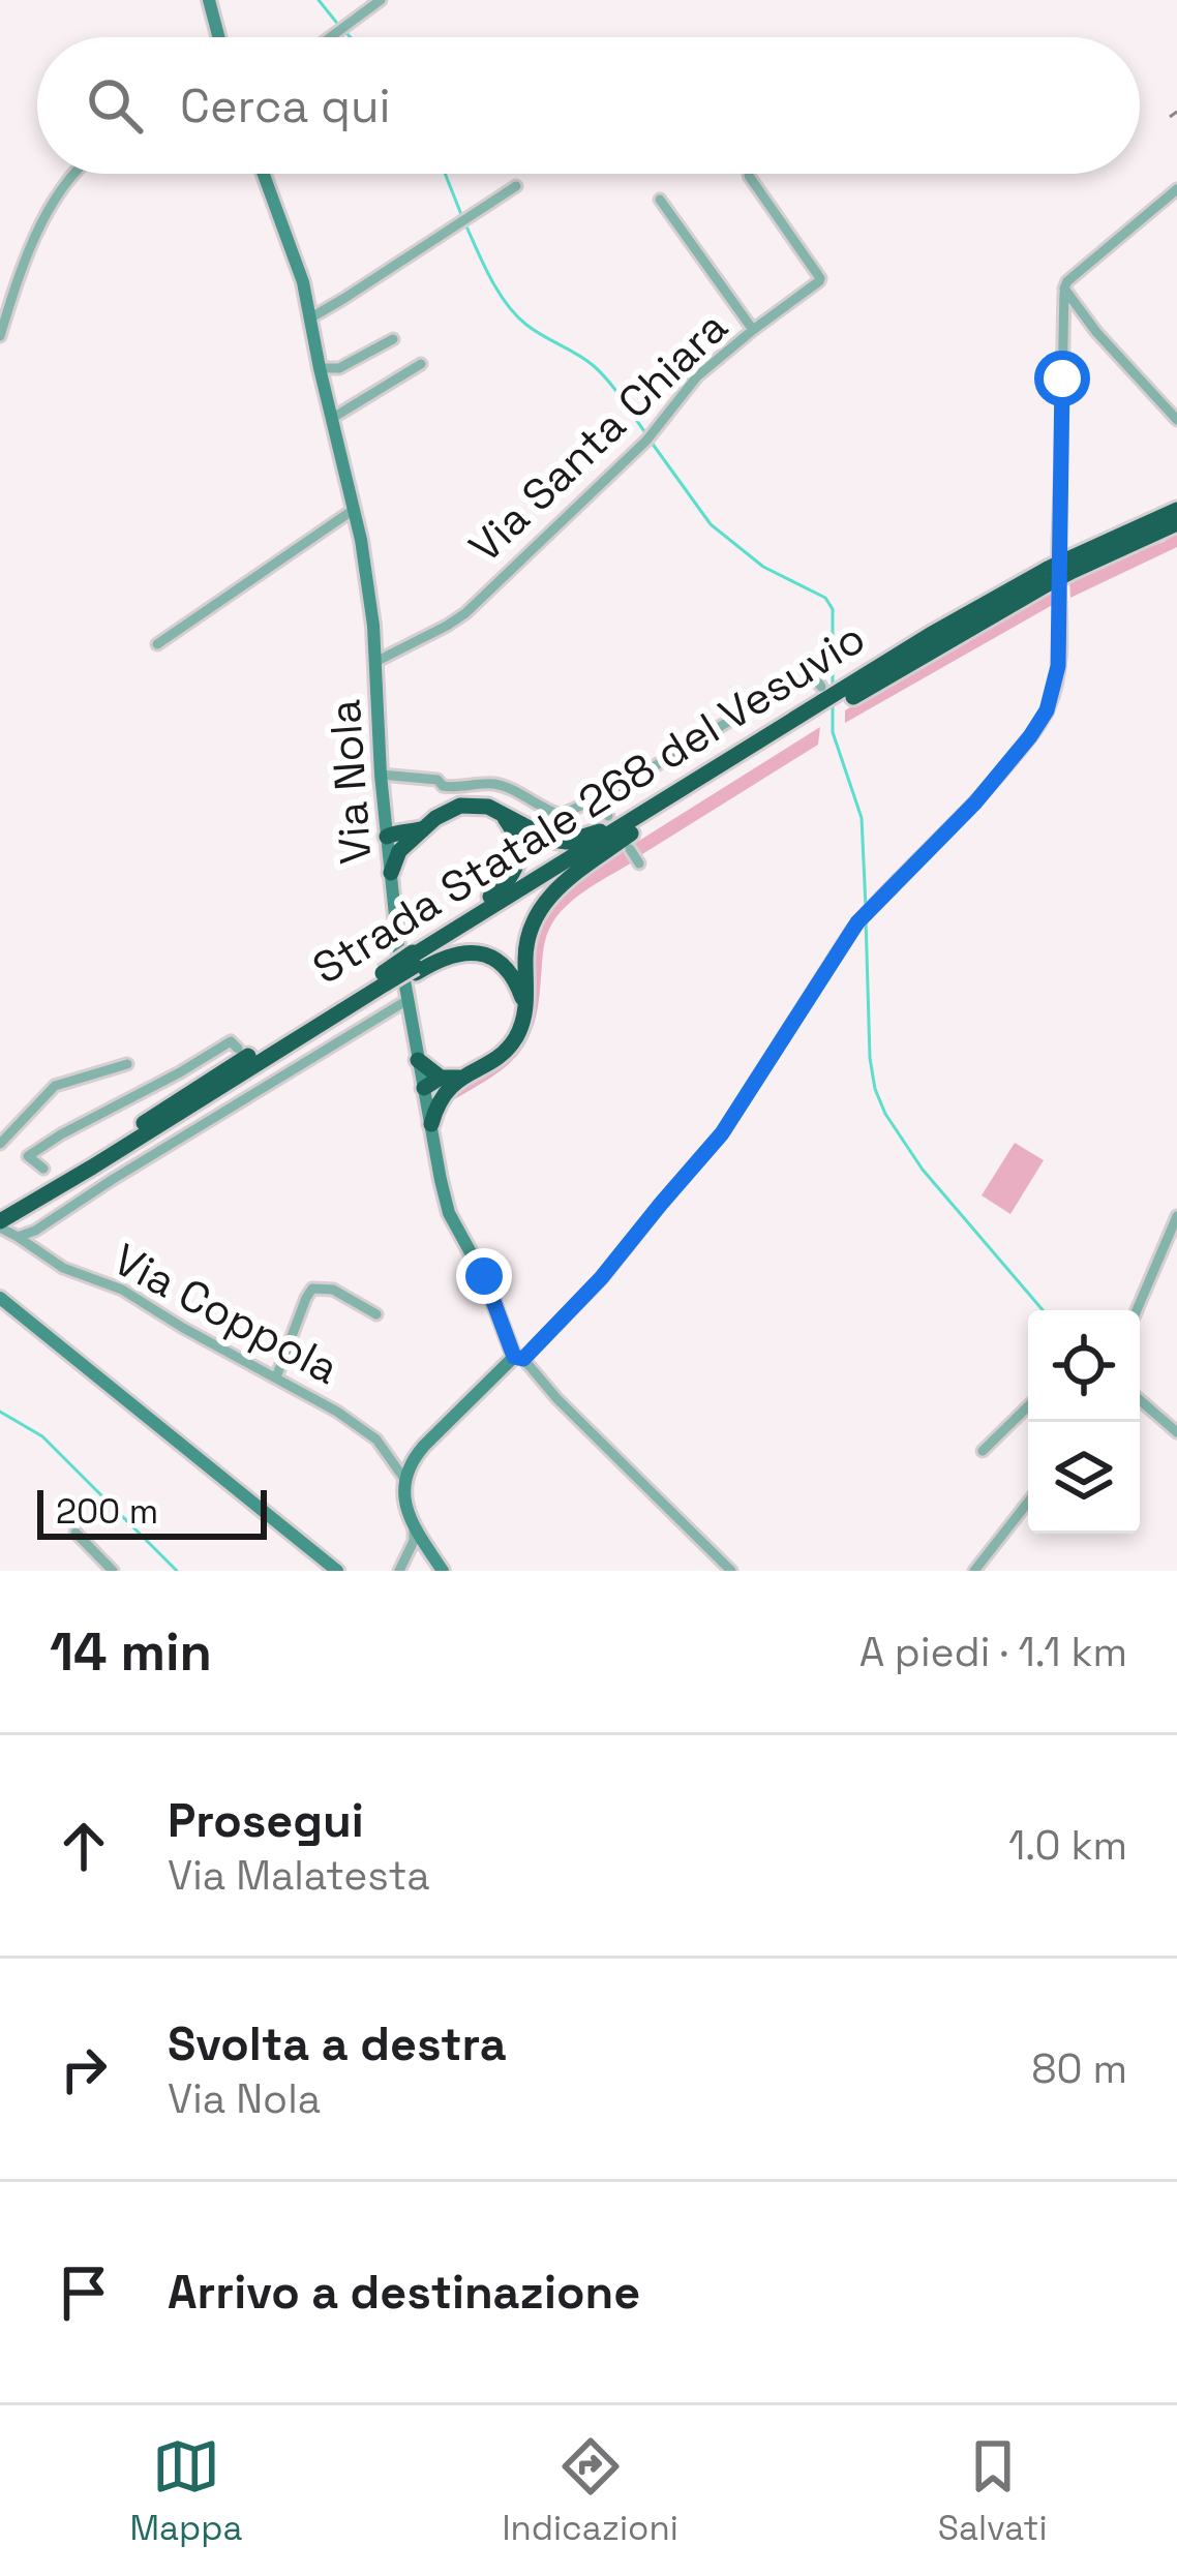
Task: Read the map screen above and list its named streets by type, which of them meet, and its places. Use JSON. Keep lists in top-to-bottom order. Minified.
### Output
{"streets":{"highway":["Strada Statale 268 del Vesuvio"],"street":["Via Santa Chiara","Via Nola","Via Coppola"]},"crossings":[["Via Santa Chiara","Via Nola"],["Strada Statale 268 del Vesuvio","Via Coppola"]],"scale_bar":"200 m","page":{"search":"Cerca qui","scale":"200 m","heading":["14 min","A piedi · 1.1 km"],"list":[["Prosegui","Via Malatesta","1.0 km"],["Svolta a destra","Via Nola","80 m"],"Arrivo a destinazione"],"nav":["Mappa","Indicazioni","Salvati"]}}
